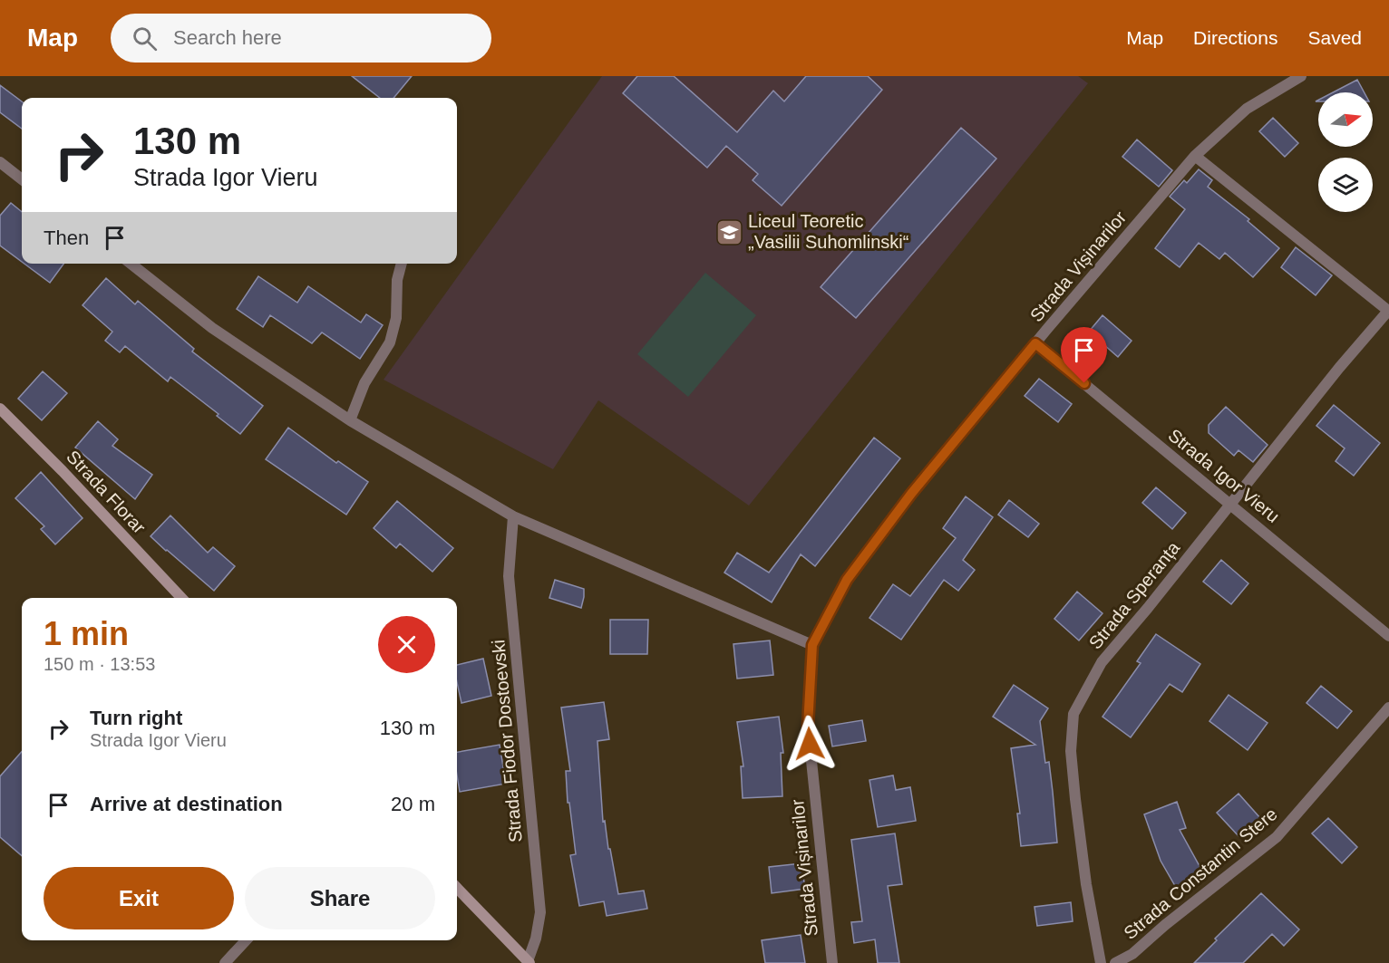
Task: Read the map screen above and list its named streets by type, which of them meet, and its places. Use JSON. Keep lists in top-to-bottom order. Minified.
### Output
{"streets":{"street":["Strada Vișinarilor","Strada Igor Vieru","Strada Florar","Strada Speranța","Strada Fiodor Dostoevski","Strada Constantin Stere"]},"crossings":[["Strada Vișinarilor","Strada Igor Vieru"],["Strada Igor Vieru","Strada Speranța"]],"places":{"school or university":["Liceul Teoretic „Vasilii Suhomlinski“"]},"north":"right","page":{"header":"Map","search":"Search here","nav":["Map","Directions","Saved"],"turn":["130 m","Strada Igor Vieru"],"then":"Then","heading":["1 min","150 m · 13:53"],"list":[{"name":"Turn right","note":"Strada Igor Vieru","value":"130 m"},{"name":"Arrive at destination","value":"20 m"}],"buttons":["Exit","Share"]}}
